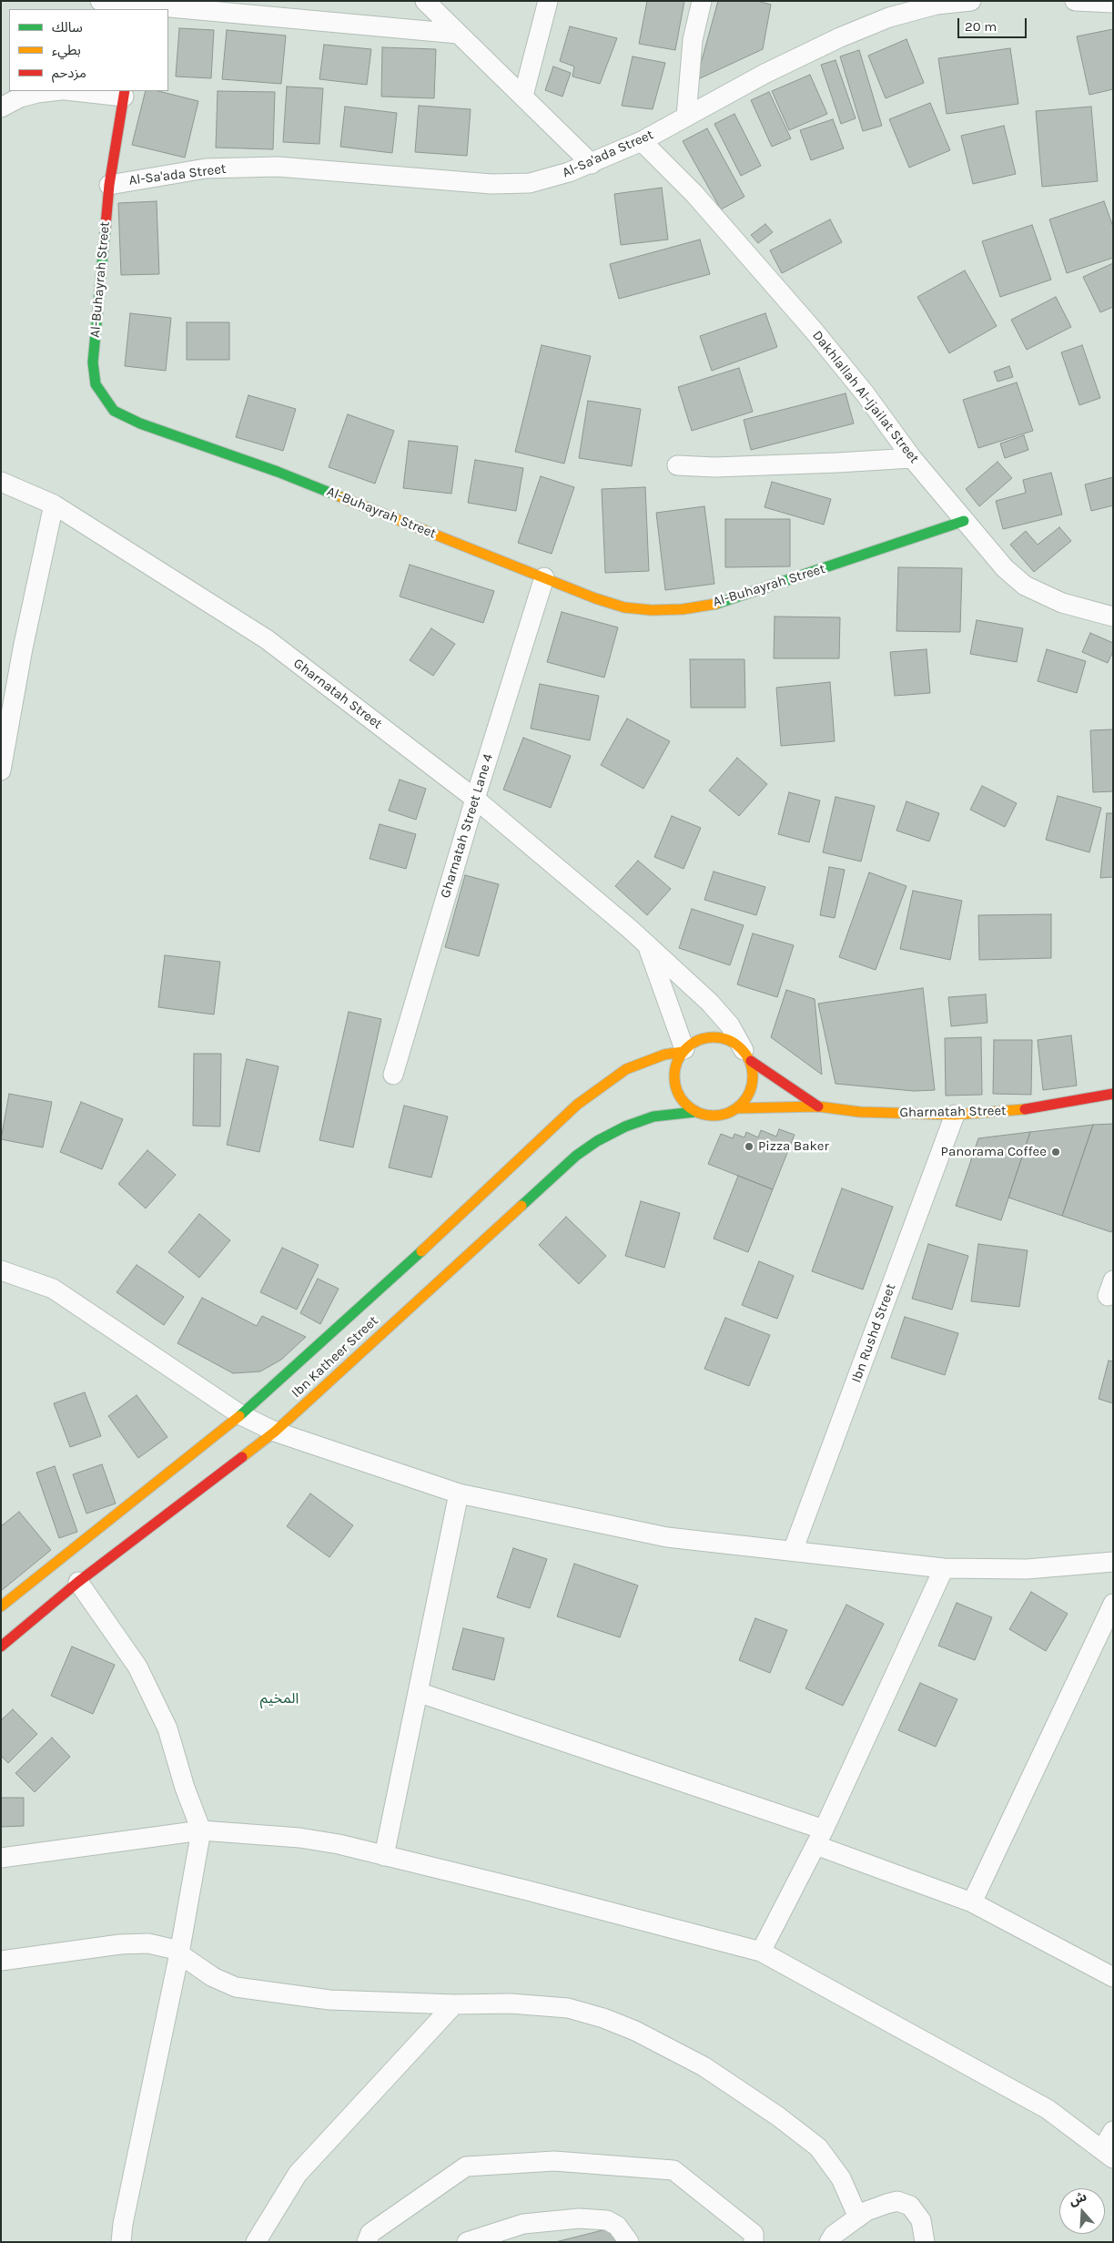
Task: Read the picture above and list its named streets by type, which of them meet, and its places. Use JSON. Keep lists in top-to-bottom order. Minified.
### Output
{"streets":{"street":["Al-Sa'ada Street","Al-Buhayrah Street","Dakhlallah Al-Ijailat Street","Gharnatah Street","Gharnatah Street Lane 4","Ibn Rushd Street","Ibn Katheer Street"]},"crossings":[["Al-Sa'ada Street","Al-Buhayrah Street"],["Al-Sa'ada Street","Dakhlallah Al-Ijailat Street"],["Al-Buhayrah Street","Dakhlallah Al-Ijailat Street"],["Al-Buhayrah Street","Gharnatah Street Lane 4"],["Gharnatah Street","Gharnatah Street Lane 4"],["Gharnatah Street","Ibn Rushd Street"],["Gharnatah Street","Ibn Katheer Street"]],"districts":["المخيم"],"places":["Pizza Baker","Panorama Coffee"],"legend":["سالك","بطيء","مزدحم"],"scale_bar":"20 m","north":"top"}
